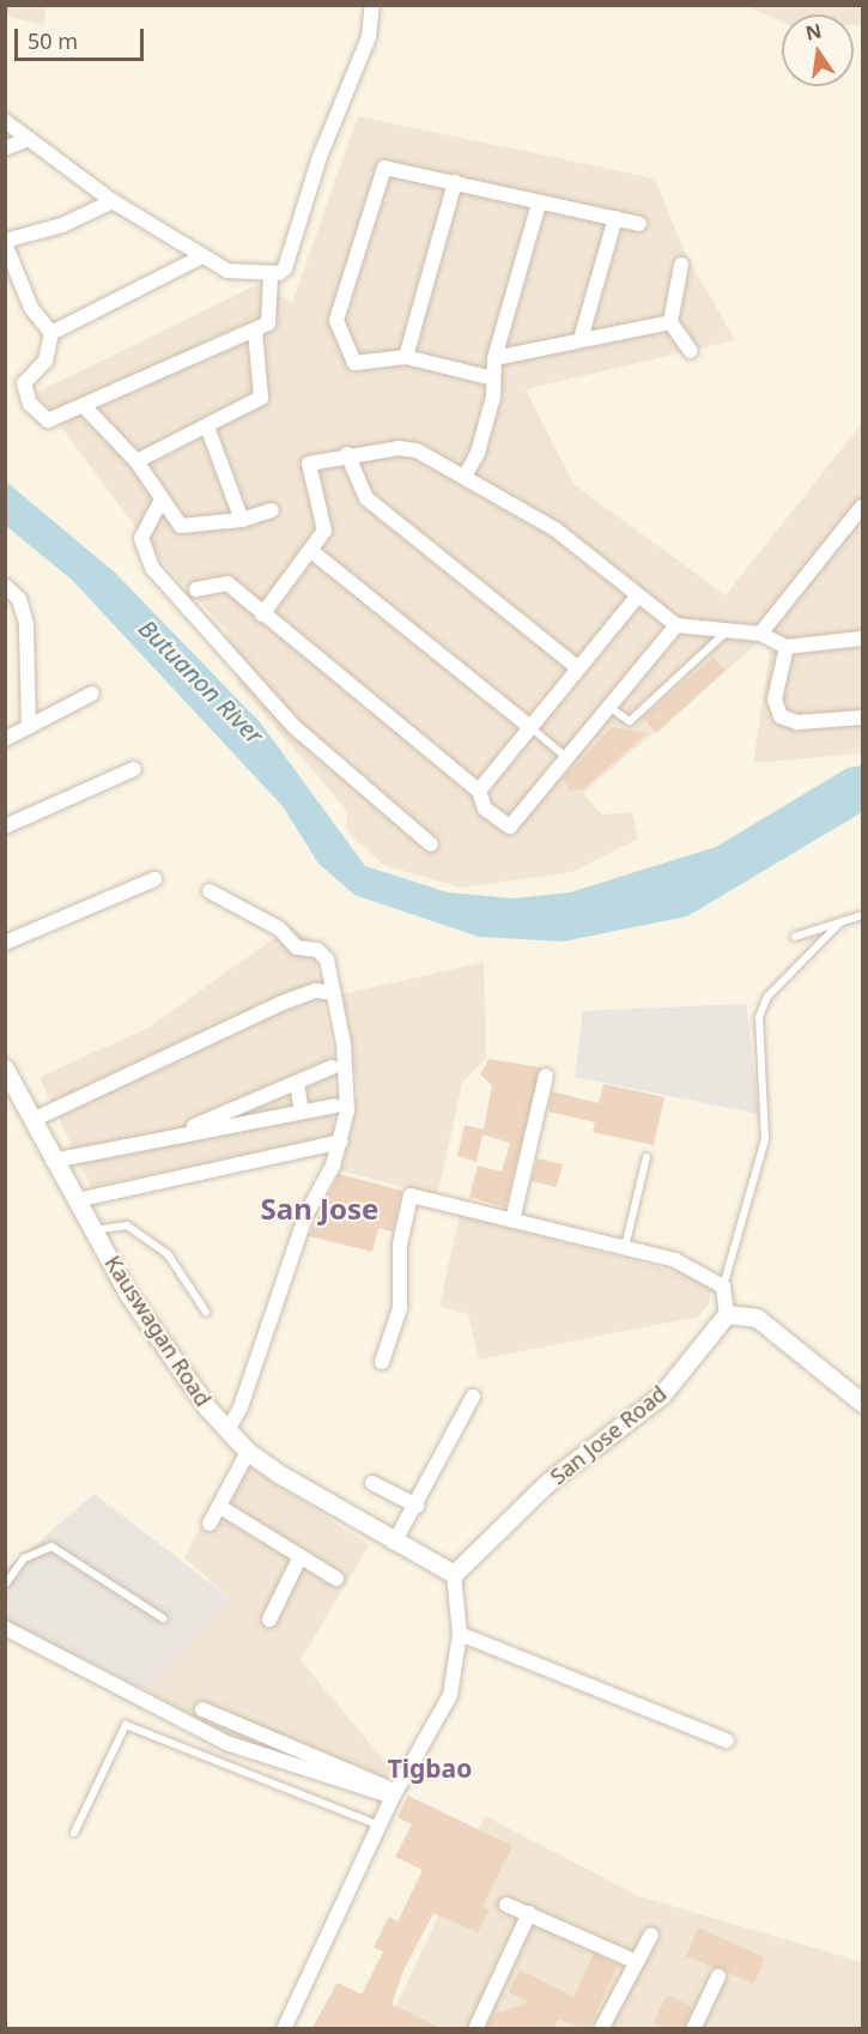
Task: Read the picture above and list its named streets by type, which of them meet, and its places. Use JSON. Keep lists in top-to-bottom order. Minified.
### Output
{"streets":{"street":["Kauswagan Road","San Jose Road"]},"crossings":[["Kauswagan Road","San Jose Road"]],"districts":["San Jose","Tigbao"],"water":["Butuanon River"],"scale_bar":"50 m","north":"top"}
